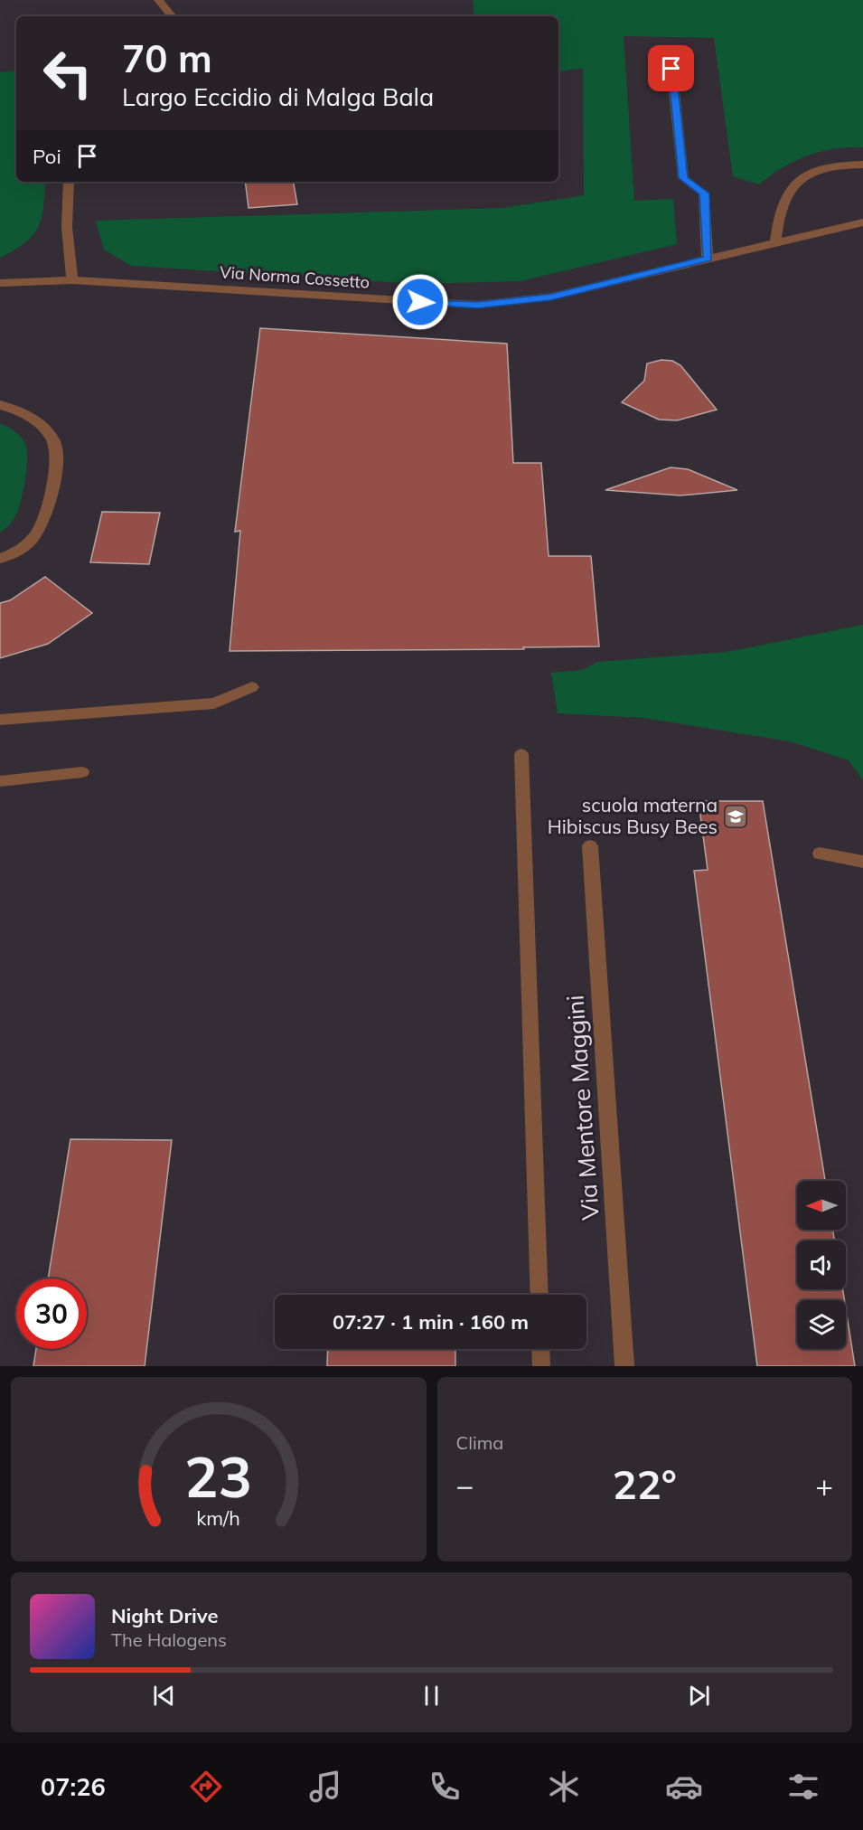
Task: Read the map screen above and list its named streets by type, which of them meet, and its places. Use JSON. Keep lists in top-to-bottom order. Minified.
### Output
{"streets":{"street":["Via Norma Cossetto","Via Mentore Maggini"]},"places":{"school or university":["scuola materna Hibiscus Busy Bees"]},"north":"left","page":{"turn":["70 m","Largo Eccidio di Malga Bala"],"then":"Poi","limit":"30","trip":"07:27 · 1 min · 160 m","tile":"Clima","heat":["−","22°","+"],"song":["Night Drive","The Halogens"],"tabs":"07:26","gauge":["23","km/h"]}}
